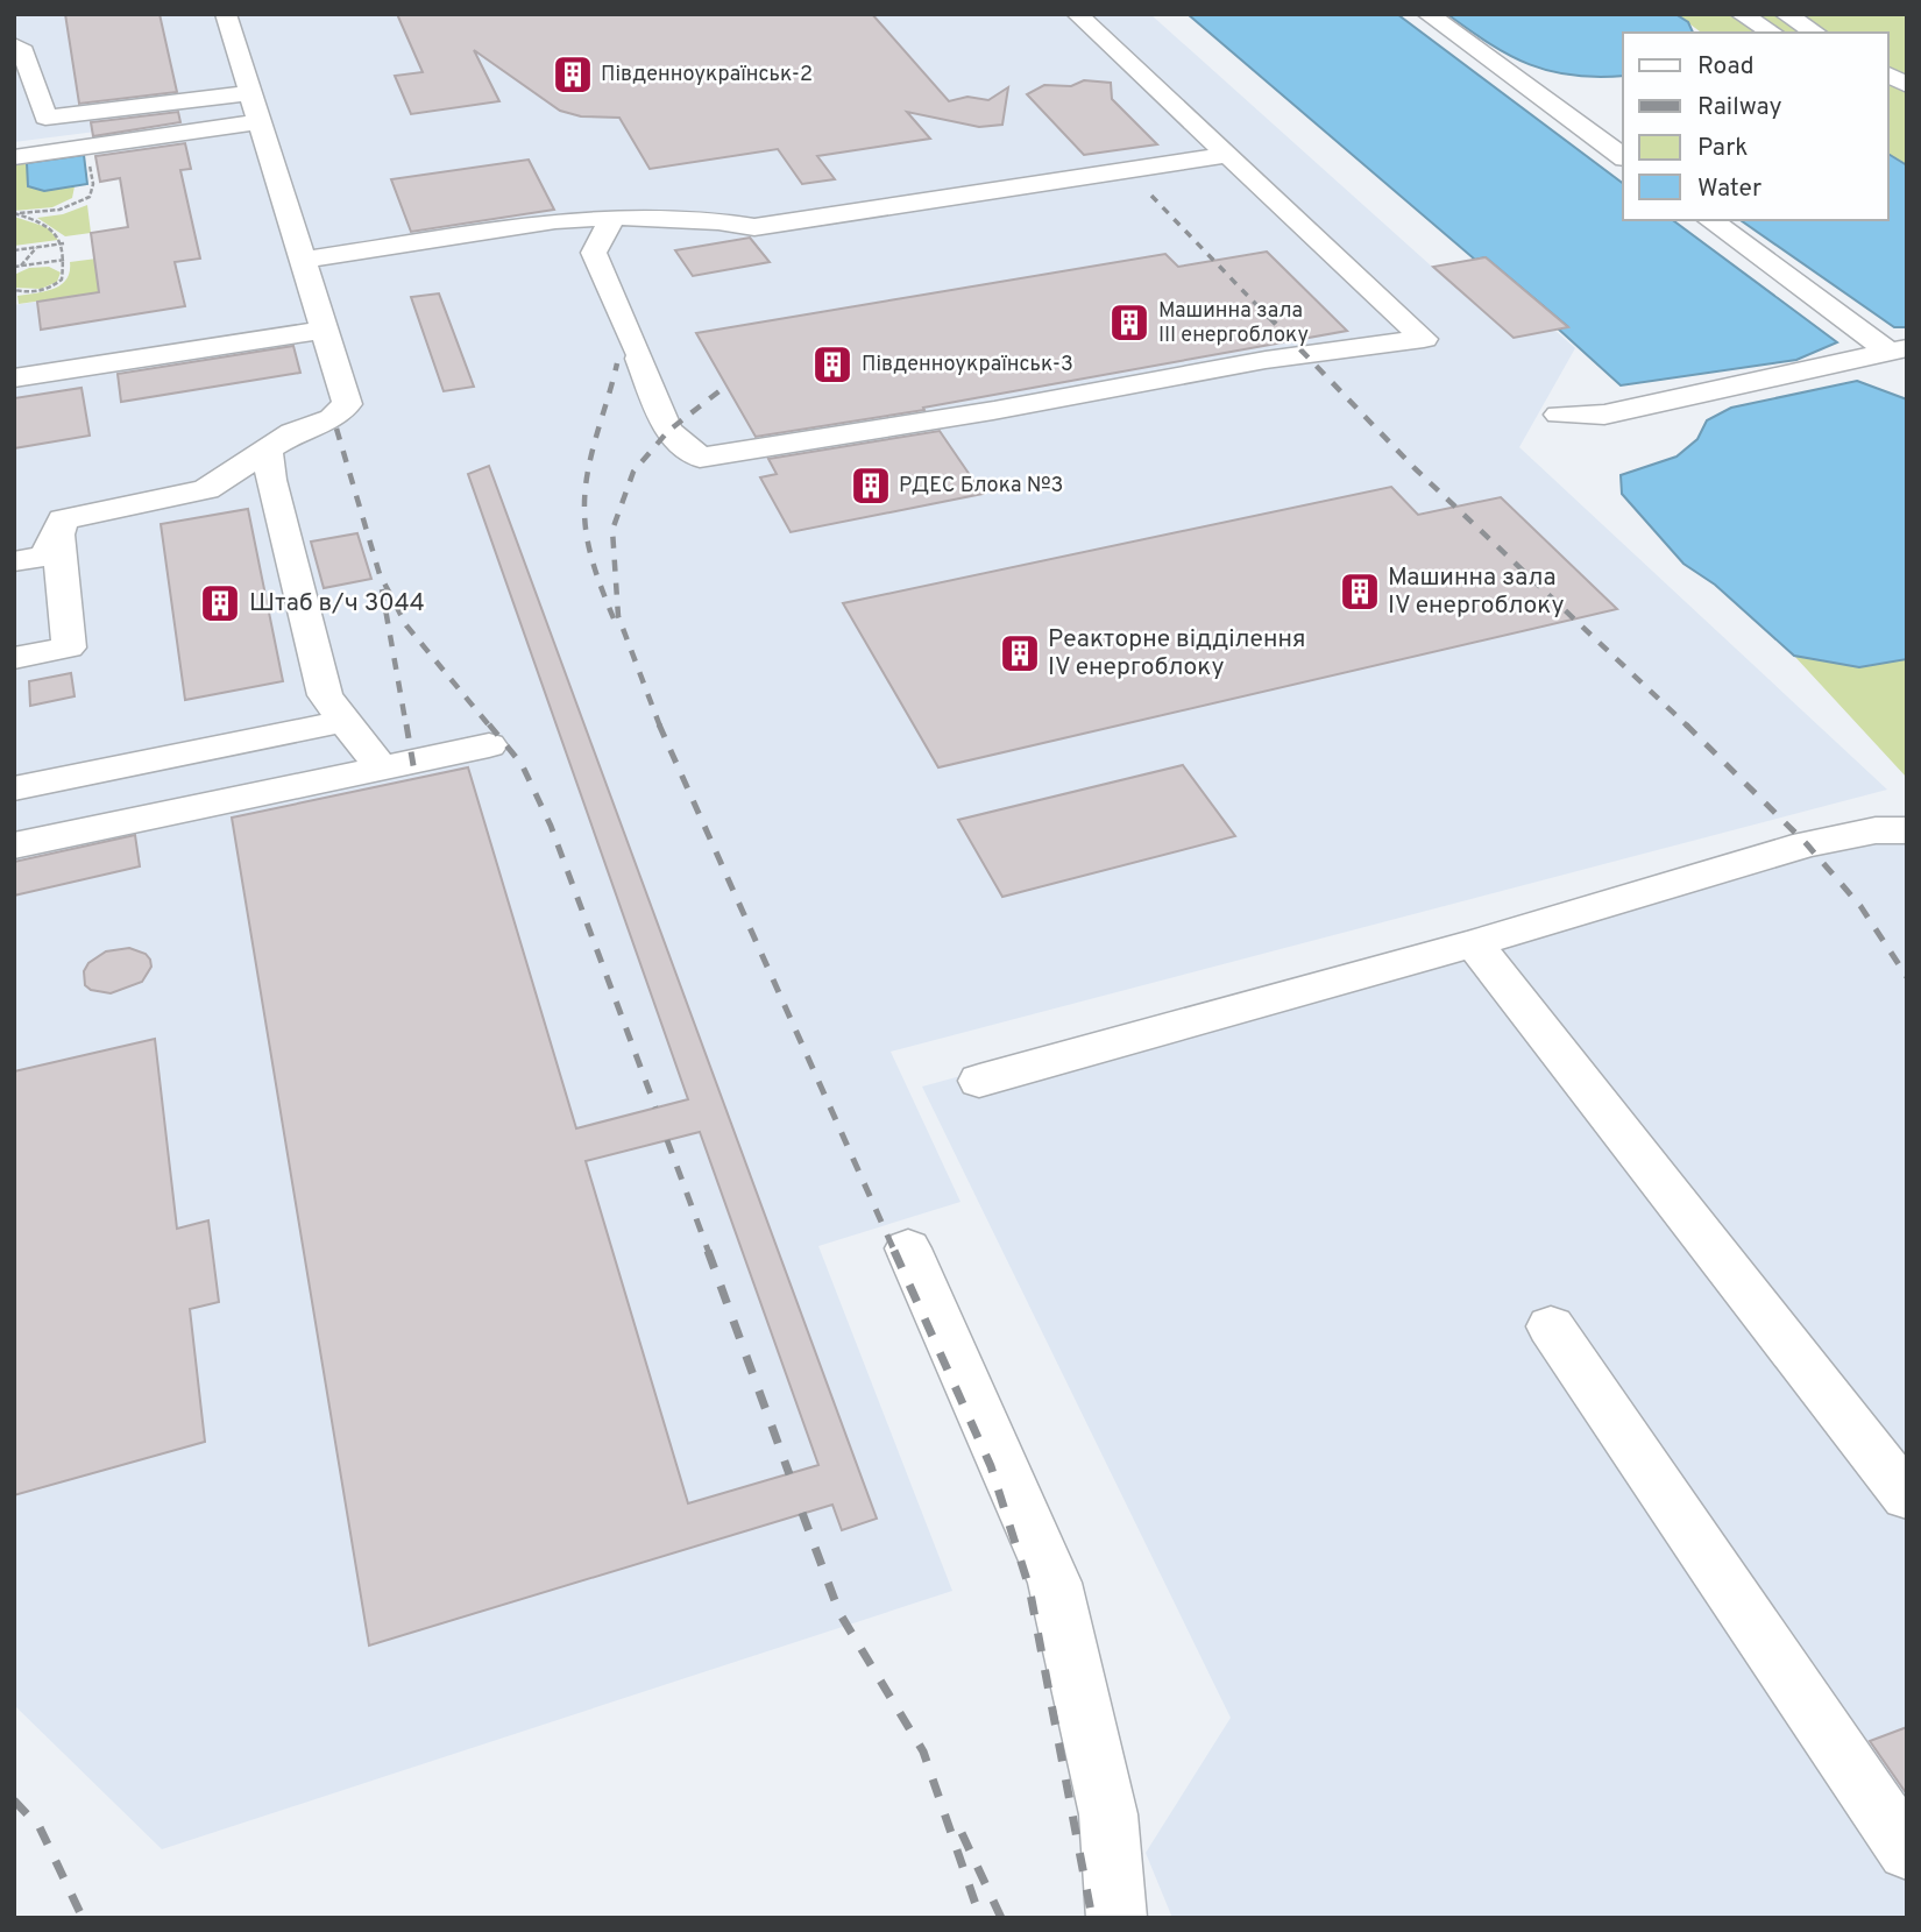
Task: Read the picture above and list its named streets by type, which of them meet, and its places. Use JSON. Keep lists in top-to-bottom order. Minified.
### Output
{"places":{"building":["Південноукраїнськ-2","Машинна зала III енергоблоку","Південноукраїнськ-3","РДЕС Блока №3","Машинна зала IV енергоблоку","Штаб в/ч 3044","Реакторне відділення IV енергоблоку"]},"legend":["Road","Railway","Park","Water"]}
